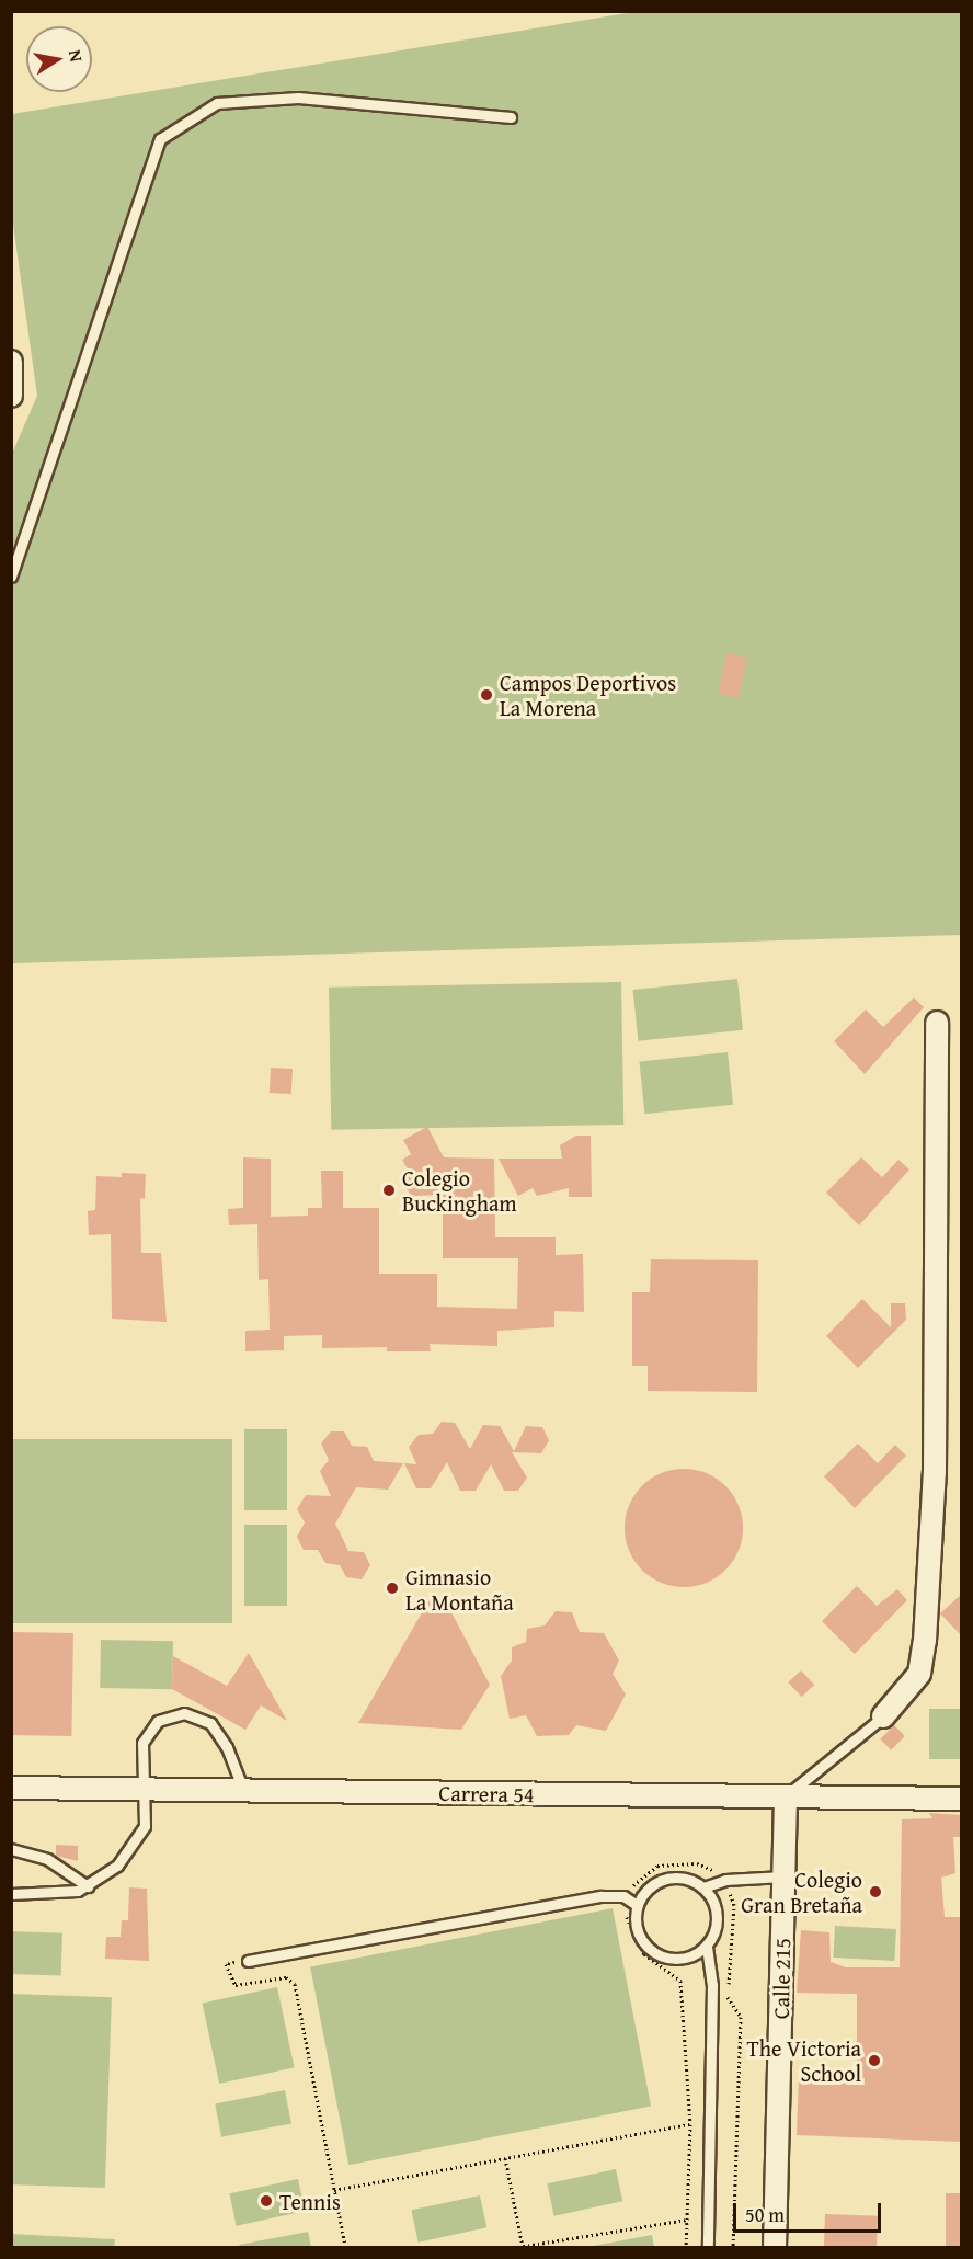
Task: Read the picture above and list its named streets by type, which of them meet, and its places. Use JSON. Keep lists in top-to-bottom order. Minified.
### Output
{"streets":{"street":["Carrera 54","Calle 215"]},"crossings":[["Carrera 54","Calle 215"]],"places":["Campos Deportivos La Morena","Colegio Buckingham","Gimnasio La Montaña","Colegio Gran Bretaña","The Victoria School","Tennis"],"scale_bar":"50 m","north":"right"}
